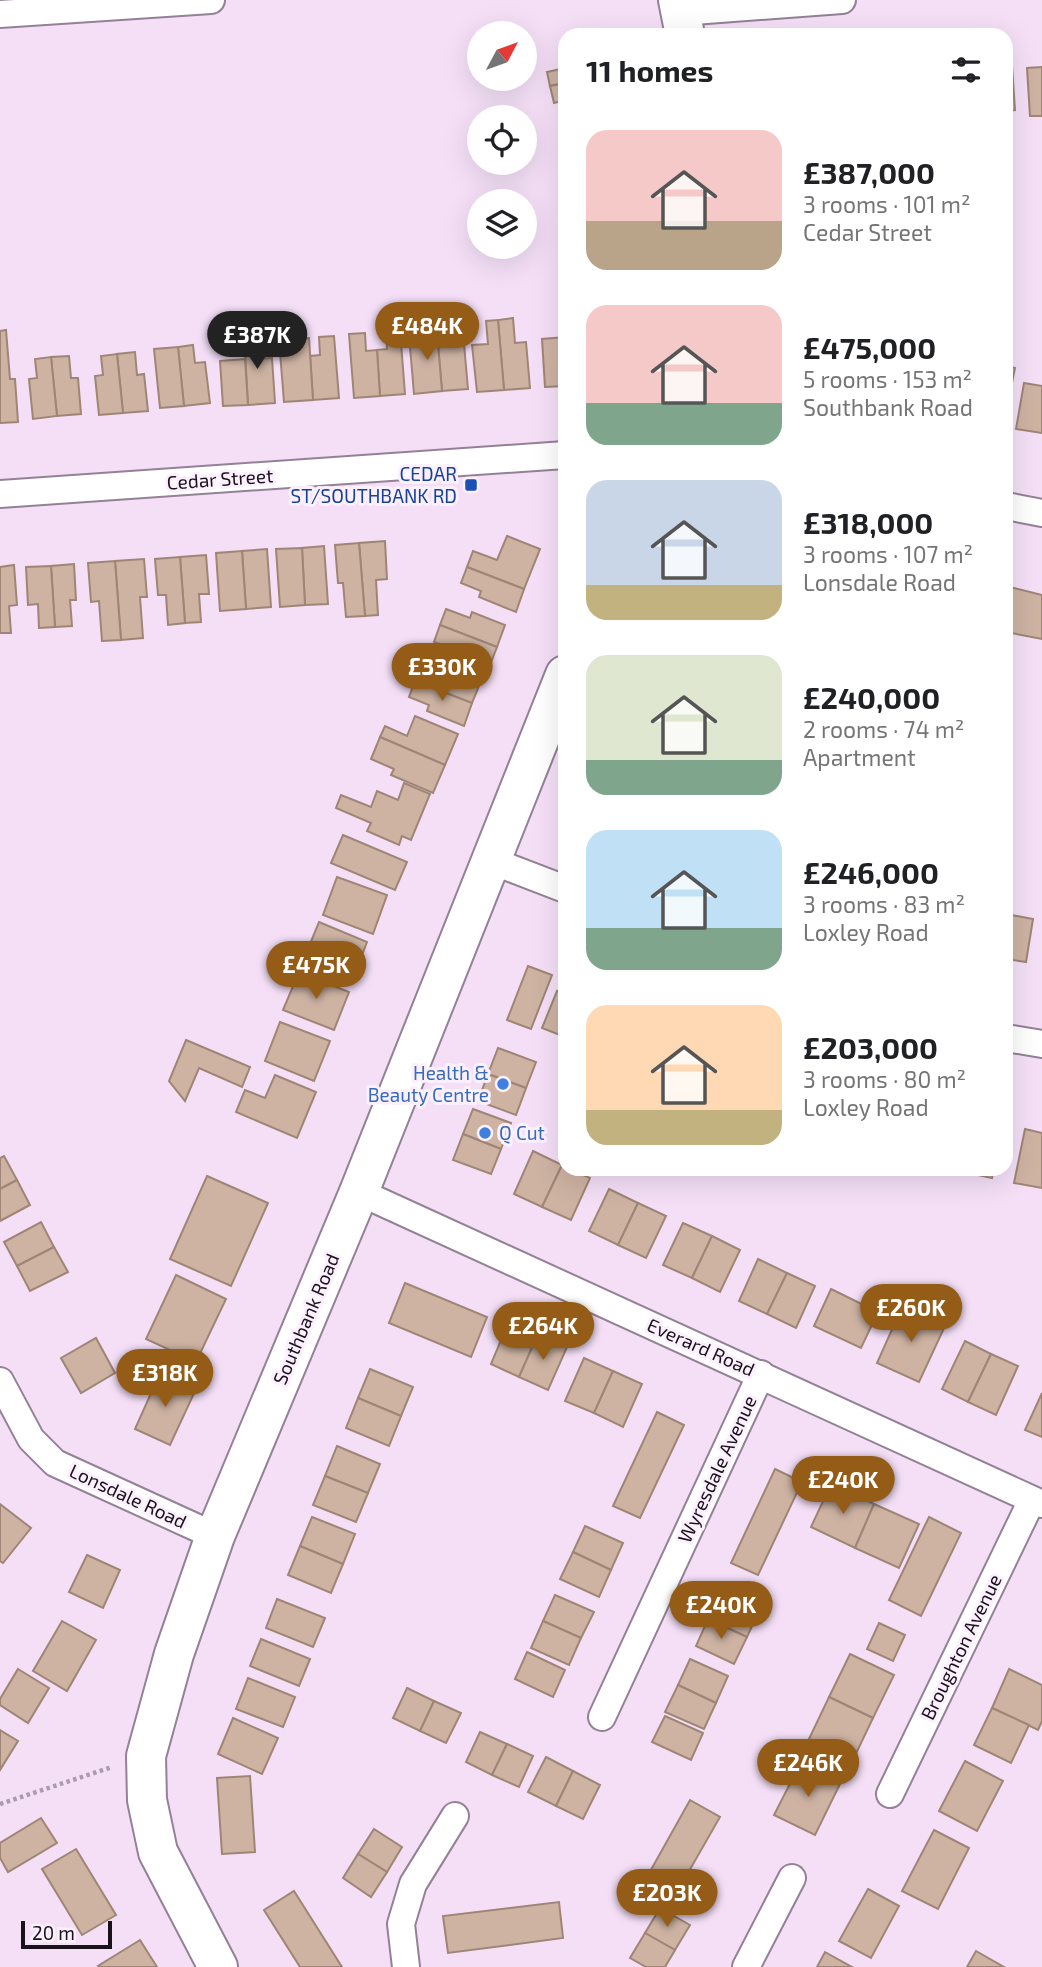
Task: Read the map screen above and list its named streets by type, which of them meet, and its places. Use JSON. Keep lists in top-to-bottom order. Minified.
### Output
{"streets":{"street":["Cedar Street","Southbank Road","Everard Road","Wyresdale Avenue","Lonsdale Road","Broughton Avenue"]},"crossings":[["Southbank Road","Everard Road"],["Southbank Road","Lonsdale Road"],["Everard Road","Wyresdale Avenue"],["Everard Road","Broughton Avenue"]],"places":{"transit":["CEDAR ST/SOUTHBANK RD"],"other":["Health & Beauty Centre","Q Cut"]},"scale_bar":"20 m","north":"top right","page":{"heading":"11 homes","list":[{"name":"£387,000","note":"3 rooms · 101 m² · Cedar Street"},{"name":"£475,000","note":"5 rooms · 153 m² · Southbank Road"},{"name":"£318,000","note":"3 rooms · 107 m² · Lonsdale Road"},{"name":"£240,000","note":"2 rooms · 74 m² · Apartment"},{"name":"£246,000","note":"3 rooms · 83 m² · Loxley Road"},{"name":"£203,000","note":"3 rooms · 80 m² · Loxley Road"}],"price":["£484K","£387K","£330K","£475K","£260K","£264K","£318K","£240K","£240K","£246K","£203K"],"scale":"20 m"}}
